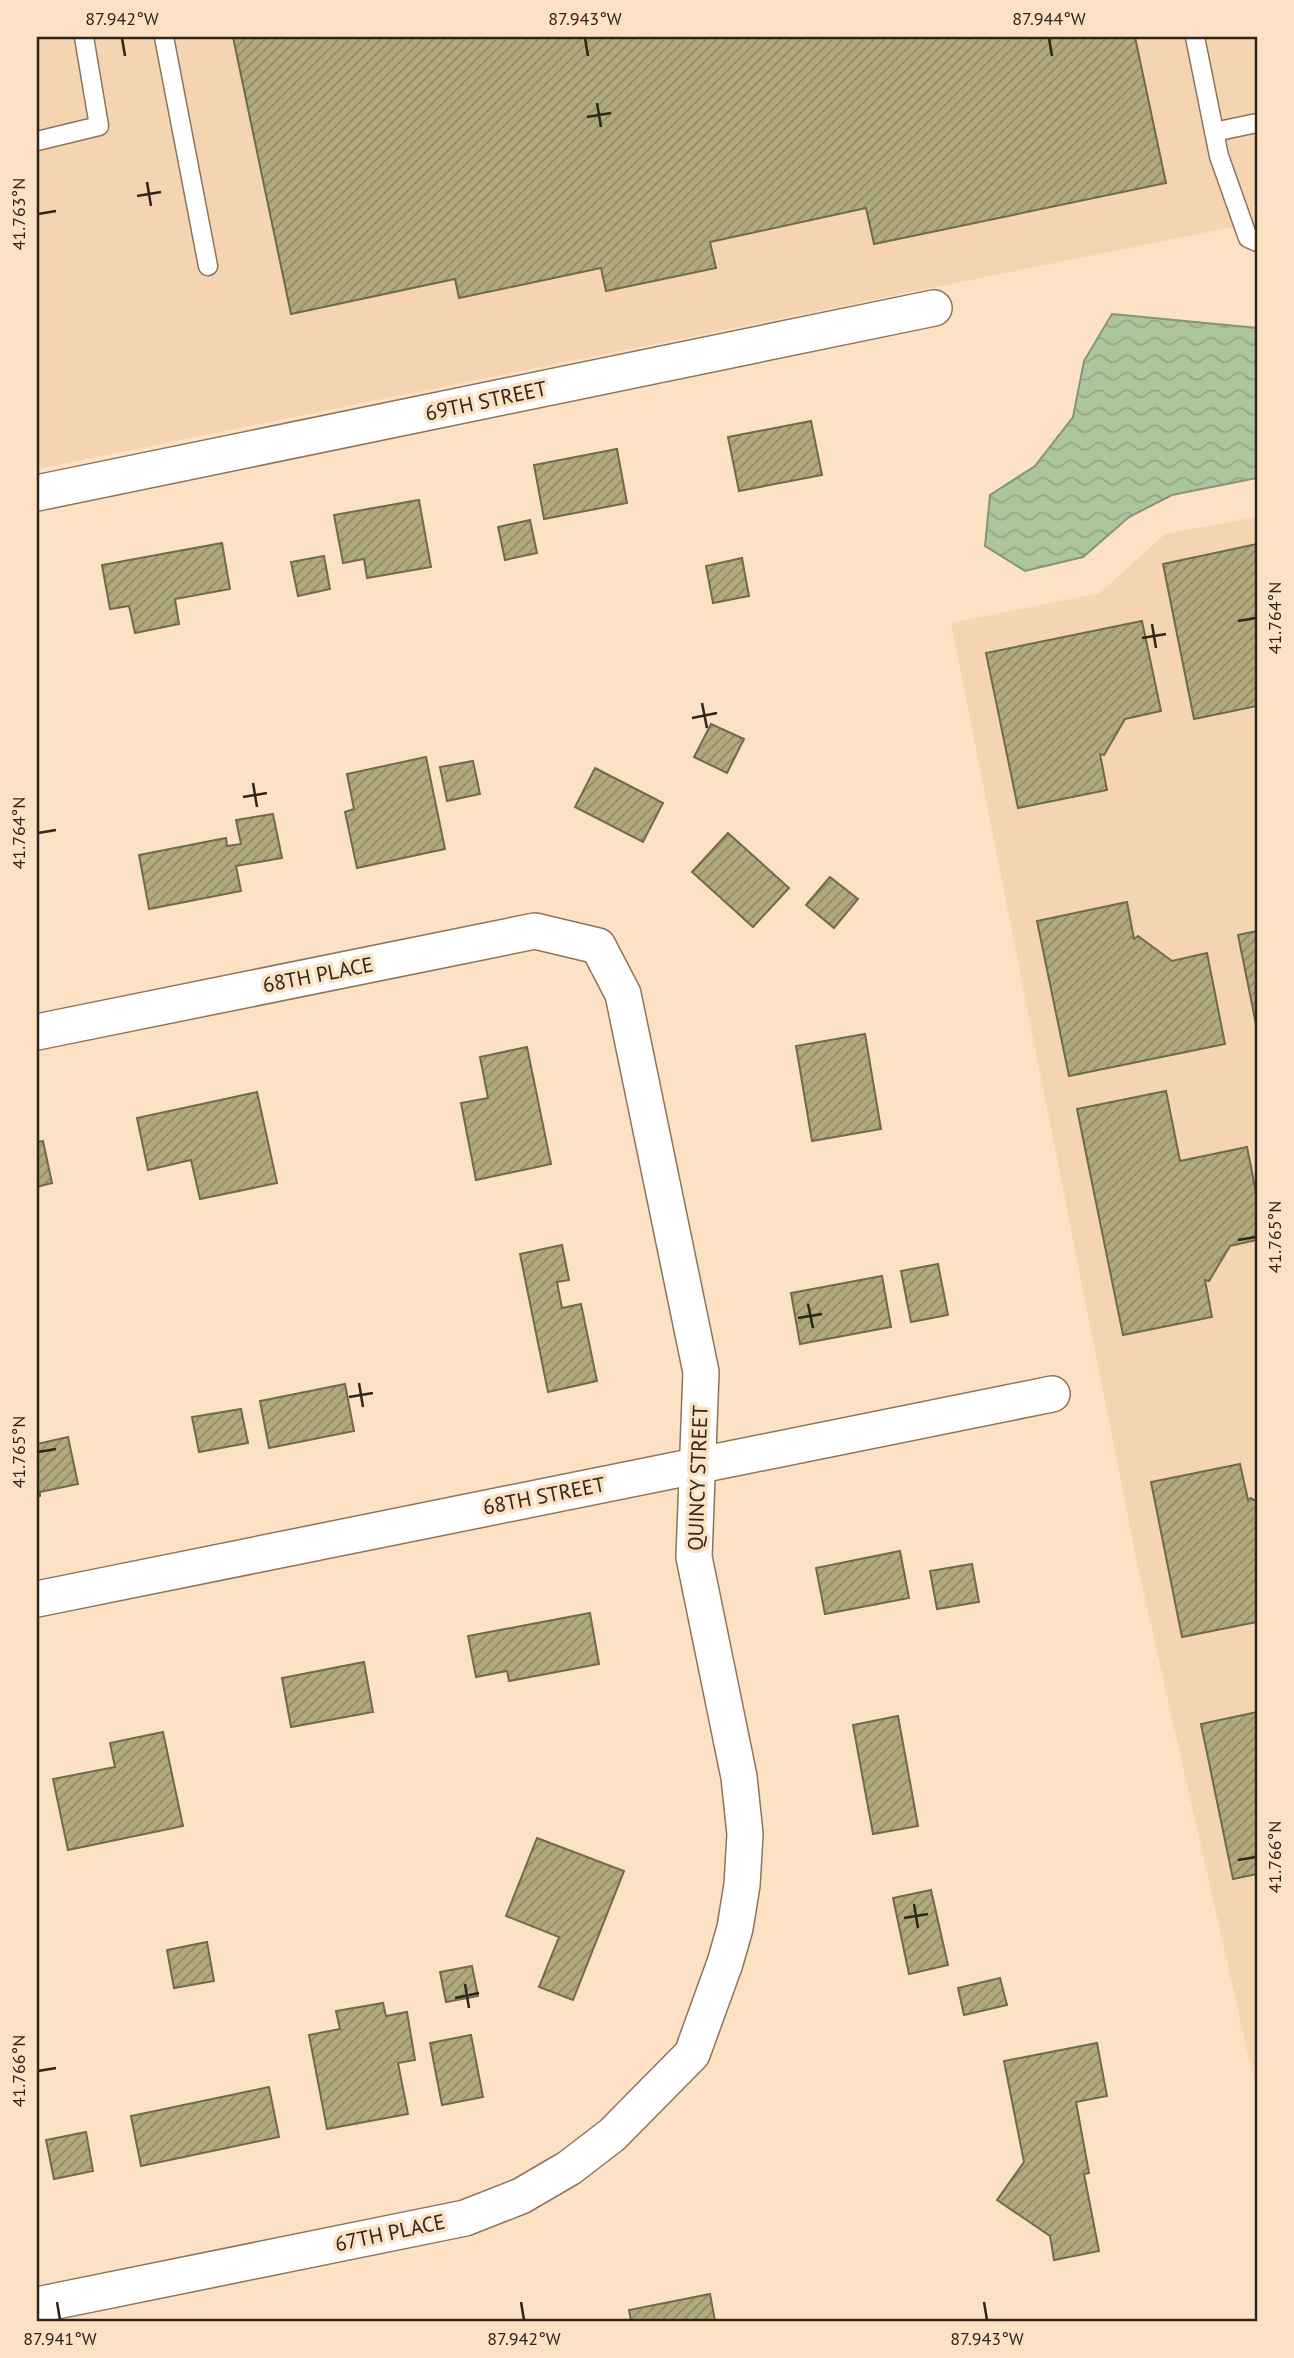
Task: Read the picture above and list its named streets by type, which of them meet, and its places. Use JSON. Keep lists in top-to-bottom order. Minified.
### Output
{"streets":{"street":["69TH STREET","68TH PLACE","QUINCY STREET","68TH STREET","67TH PLACE"]},"crossings":[["68TH PLACE","QUINCY STREET"],["QUINCY STREET","68TH STREET"],["QUINCY STREET","67TH PLACE"]],"coordinates":["87.942°W","87.943°W","87.944°W","41.763°N","41.764°N","41.765°N","41.766°N","87.941°W"]}
